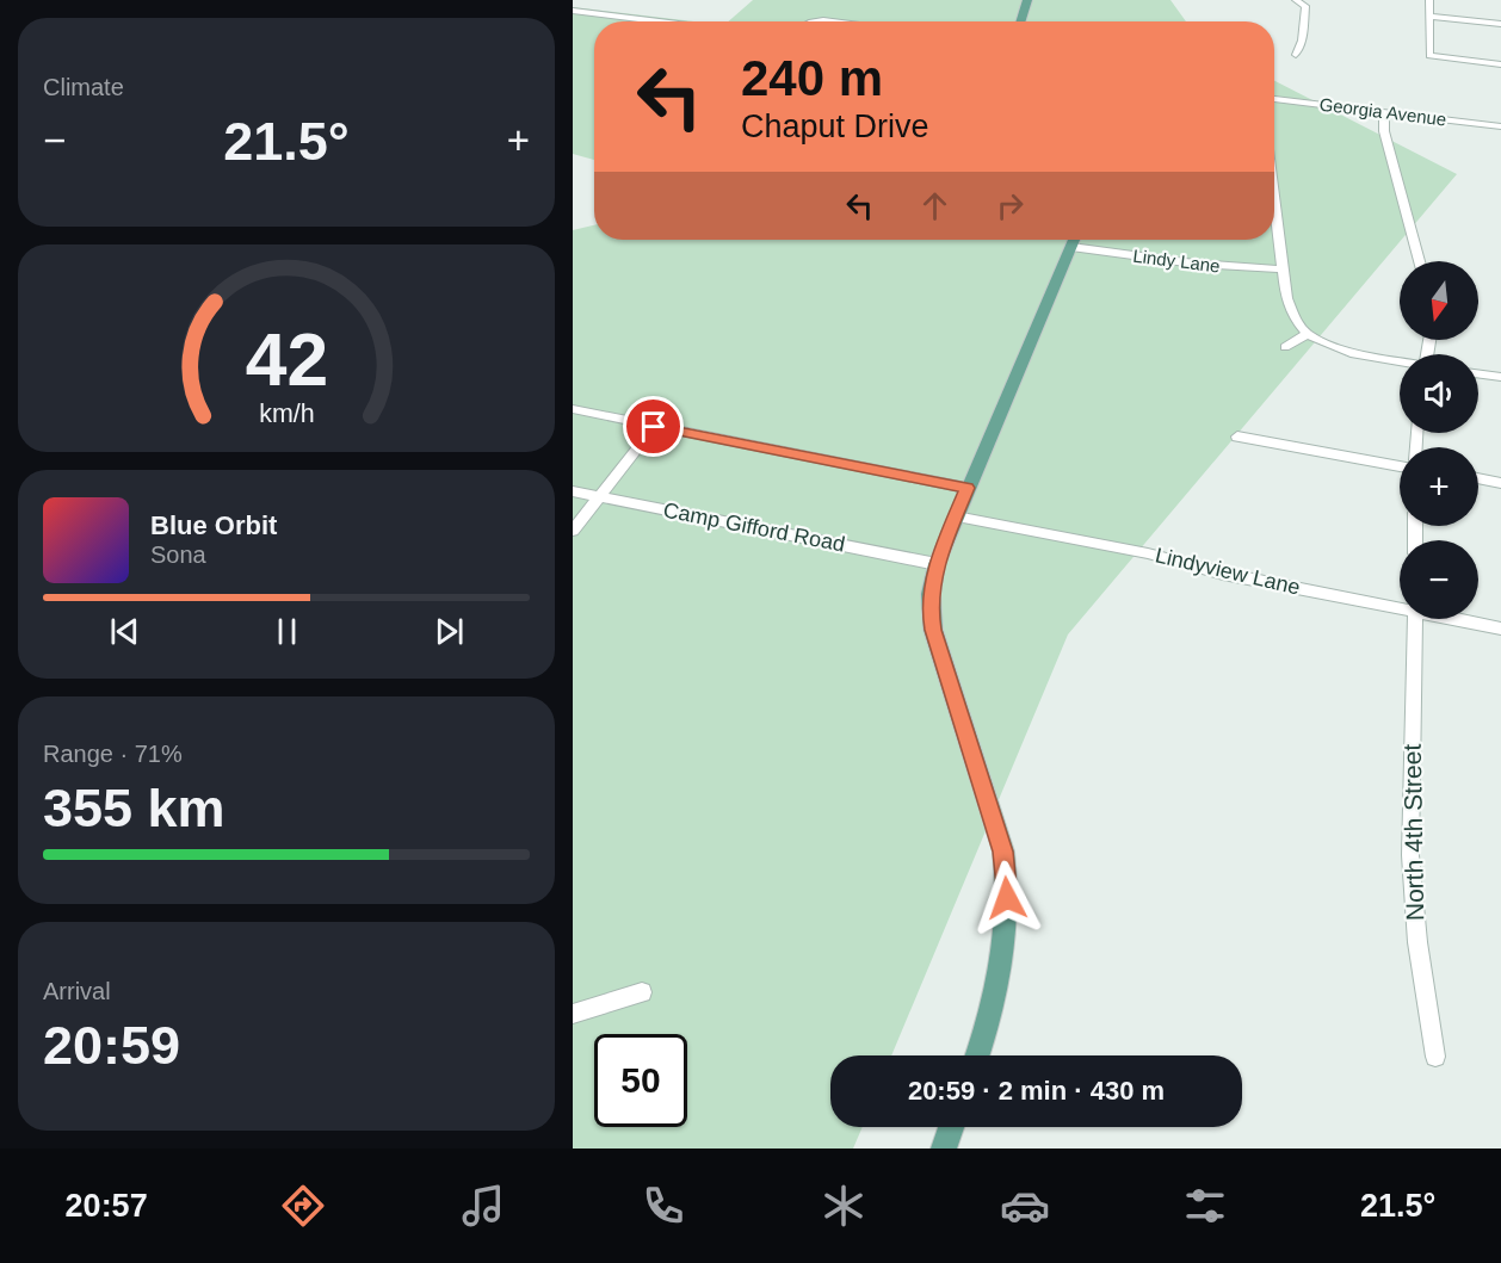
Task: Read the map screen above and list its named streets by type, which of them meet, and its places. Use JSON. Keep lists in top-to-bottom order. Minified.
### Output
{"streets":{"street":["Georgia Avenue","Lindy Lane","Camp Gifford Road","Lindyview Lane","North 4th Street"]},"north":"bottom","page":{"tile":["Climate",["Range · 71%","355 km"],["Arrival","20:59"]],"turn":["240 m","Chaput Drive"],"heat":["−","21.5°","+"],"map_buttons":["+","−"],"song":["Blue Orbit","Sona"],"limit":"50","trip":"20:59 · 2 min · 430 m","tabs":["20:57","21.5°"],"gauge":["42","km/h"]}}
